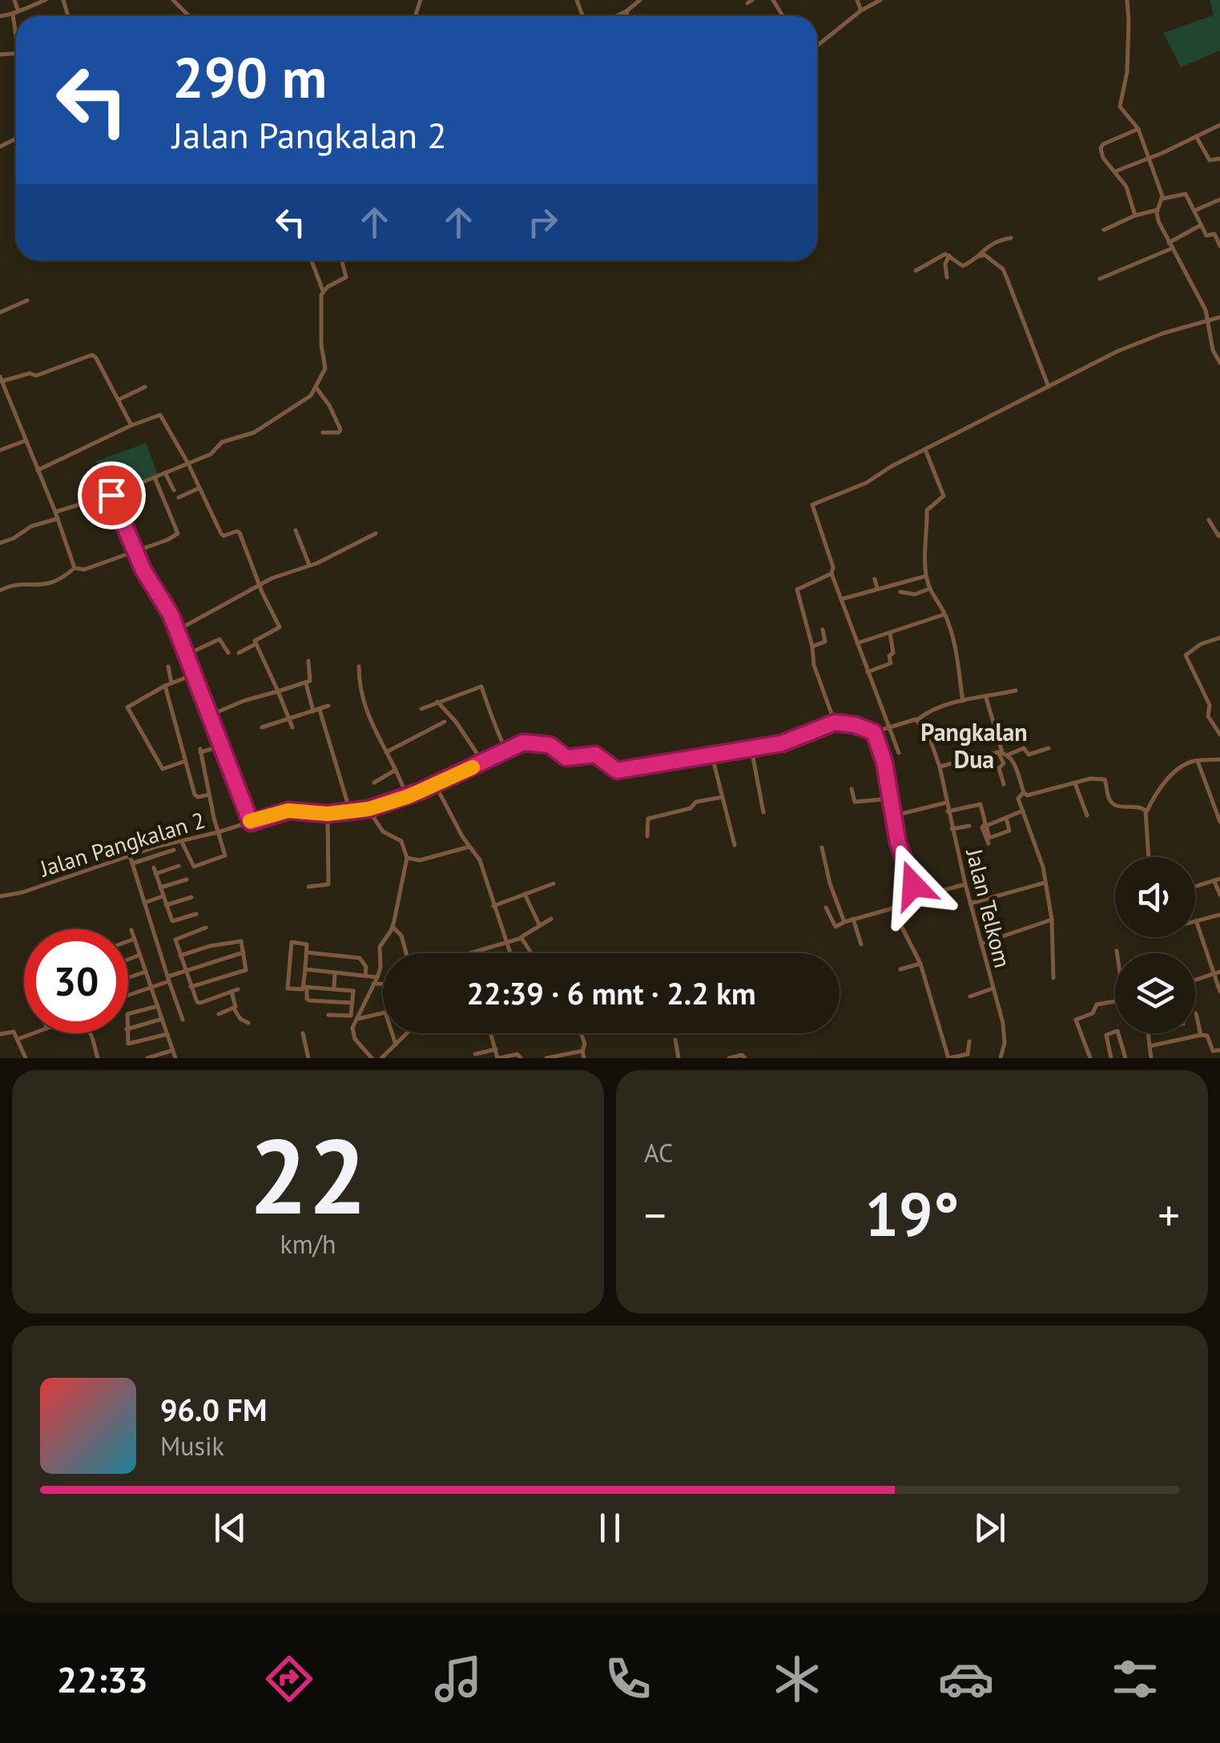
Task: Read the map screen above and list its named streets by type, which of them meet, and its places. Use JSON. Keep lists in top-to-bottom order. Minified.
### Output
{"streets":{"street":["Jalan Pangkalan 2","Jalan Telkom"]},"districts":["Pangkalan Dua"],"page":{"turn":["290 m","Jalan Pangkalan 2"],"limit":"30","trip":"22:39 · 6 mnt · 2.2 km","tile":[["22","km/h"],"AC"],"heat":["−","19°","+"],"song":["96.0 FM","Musik"],"tabs":"22:33"}}
